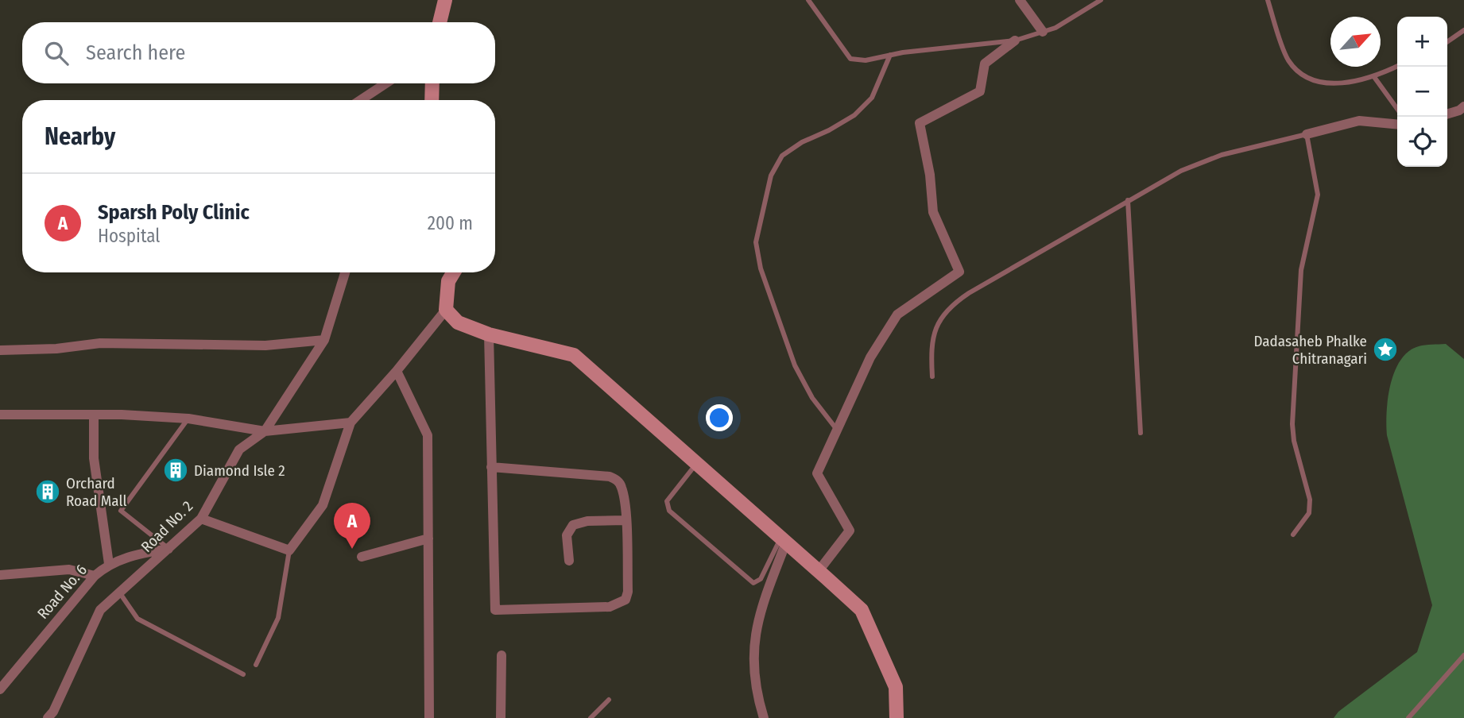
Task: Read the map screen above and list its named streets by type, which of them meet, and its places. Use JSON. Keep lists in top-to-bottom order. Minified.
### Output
{"streets":{"street":["Road No. 2","Road No. 6"]},"crossings":[["Road No. 2","Road No. 6"]],"places":{"place":["Dadasaheb Phalke Chitranagari"],"building":["Diamond Isle 2","Orchard Road Mall"]},"north":"top right","page":{"map_buttons":["+","−"],"search":"Search here","heading":"Nearby","list":[{"mark":"A","name":"Sparsh Poly Clinic","note":"Hospital","value":"200 m"}],"pins":"A"}}
